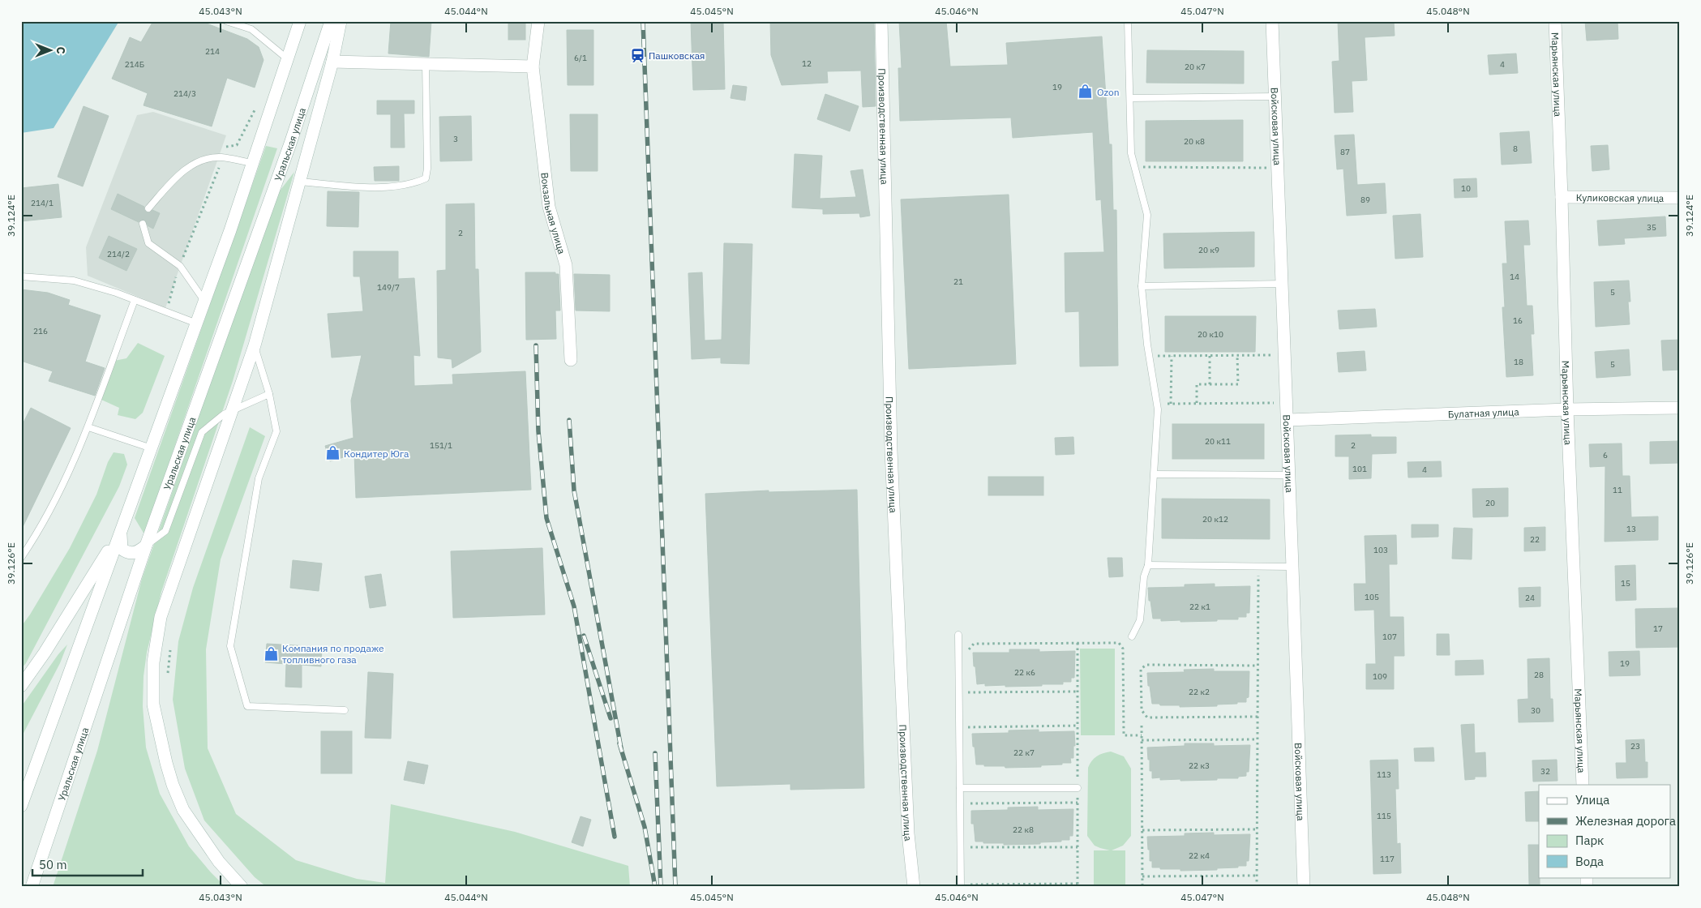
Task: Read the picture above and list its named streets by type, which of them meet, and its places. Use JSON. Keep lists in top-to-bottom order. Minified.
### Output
{"streets":{"street":["Марьянская улица","Производственная улица","Войсковая улица","Уральская улица","Куликовская улица","Вокзальная улица","Булатная улица"]},"crossings":[["Марьянская улица","Куликовская улица"],["Марьянская улица","Булатная улица"],["Войсковая улица","Булатная улица"]],"places":{"station":["Пашковская"],"shop":["Ozon","Кондитер Юга","Компания по продаже топливного газа"]},"house_numbers":["214","6/1","12","214Б","4","20 к7","19","214/3","3","20 к8","8","87","10","89","214/1","35","2","20 к9","214/2","14","21","149/7","5","16","216","20 к10","18","5","20 к11","151/1","2","6","101","4","11","20","20 к12","13","22","103","15","105","24","22 к1","17","107","19","22 к6","28","109","22 к2","30","23","22 к7","22 к3","32","113","115","22 к8","22 к4","117"],"legend":["Улица","Железная дорога","Парк","Вода"],"scale_bar":"50 m","north":"right","coordinates":["45.043°N","45.044°N","45.045°N","45.046°N","45.047°N","45.048°N","39.124°E","39.126°E"]}
